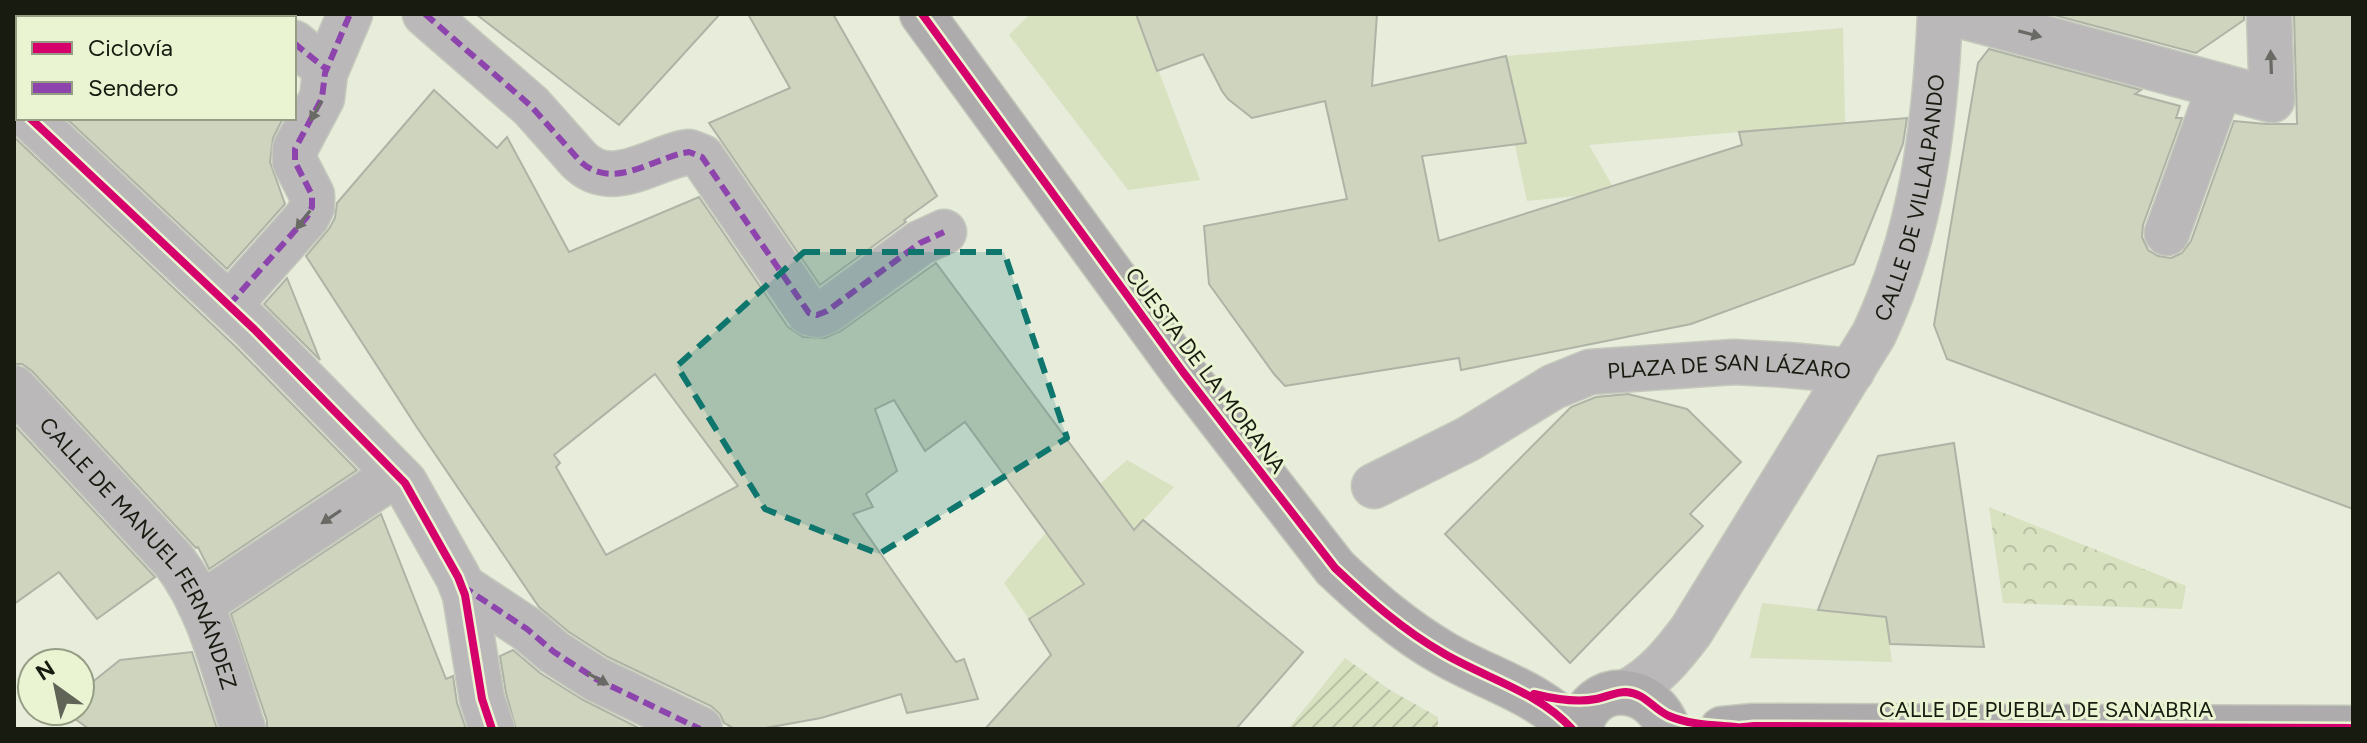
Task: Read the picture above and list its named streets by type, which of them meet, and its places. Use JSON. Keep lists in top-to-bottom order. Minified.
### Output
{"streets":{"highway":["CUESTA DE LA MORANA","CALLE DE PUEBLA DE SANABRIA"],"street":["CALLE DE VILLALPANDO","PLAZA DE SAN LÁZARO","CALLE DE MANUEL FERNÁNDEZ"]},"crossings":[["CALLE DE VILLALPANDO","PLAZA DE SAN LÁZARO"],["CUESTA DE LA MORANA","PLAZA DE SAN LÁZARO"],["CUESTA DE LA MORANA","CALLE DE PUEBLA DE SANABRIA"],["PLAZA DE SAN LÁZARO","CALLE DE PUEBLA DE SANABRIA"]],"legend":["Ciclovía","Sendero"],"north":"top left"}
